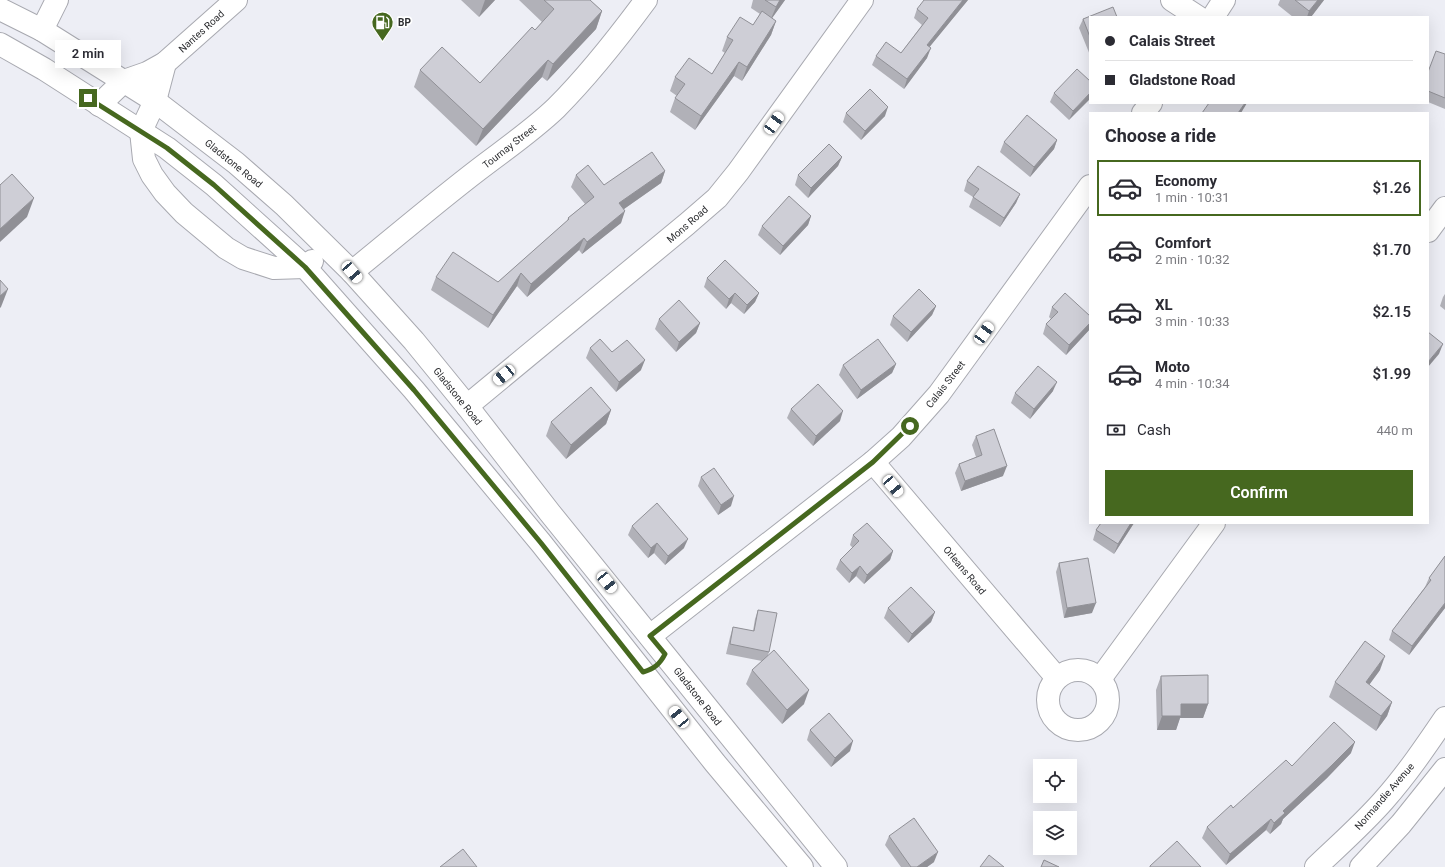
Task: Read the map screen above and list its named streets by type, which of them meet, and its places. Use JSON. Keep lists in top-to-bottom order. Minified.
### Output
{"streets":{"street":["Nantes Road","Tournay Street","Gladstone Road","Mons Road","Calais Street","Orleans Road","Normandie Avenue"]},"crossings":[["Nantes Road","Gladstone Road"],["Tournay Street","Gladstone Road"],["Gladstone Road","Mons Road"],["Gladstone Road","Calais Street"],["Calais Street","Orleans Road"]],"places":{"fuel station":["BP"]},"page":{"banner":["Calais Street","Gladstone Road"],"bubble":"2 min","heading":"Choose a ride","list":[{"name":"Economy","note":"1 min · 10:31","value":"$1.26"},{"name":"Comfort","note":"2 min · 10:32","value":"$1.70"},{"name":"XL","note":"3 min · 10:33","value":"$2.15"},{"name":"Moto","note":"4 min · 10:34","value":"$1.99"}],"pay":["Cash","440 m"],"buttons":"Confirm"}}
